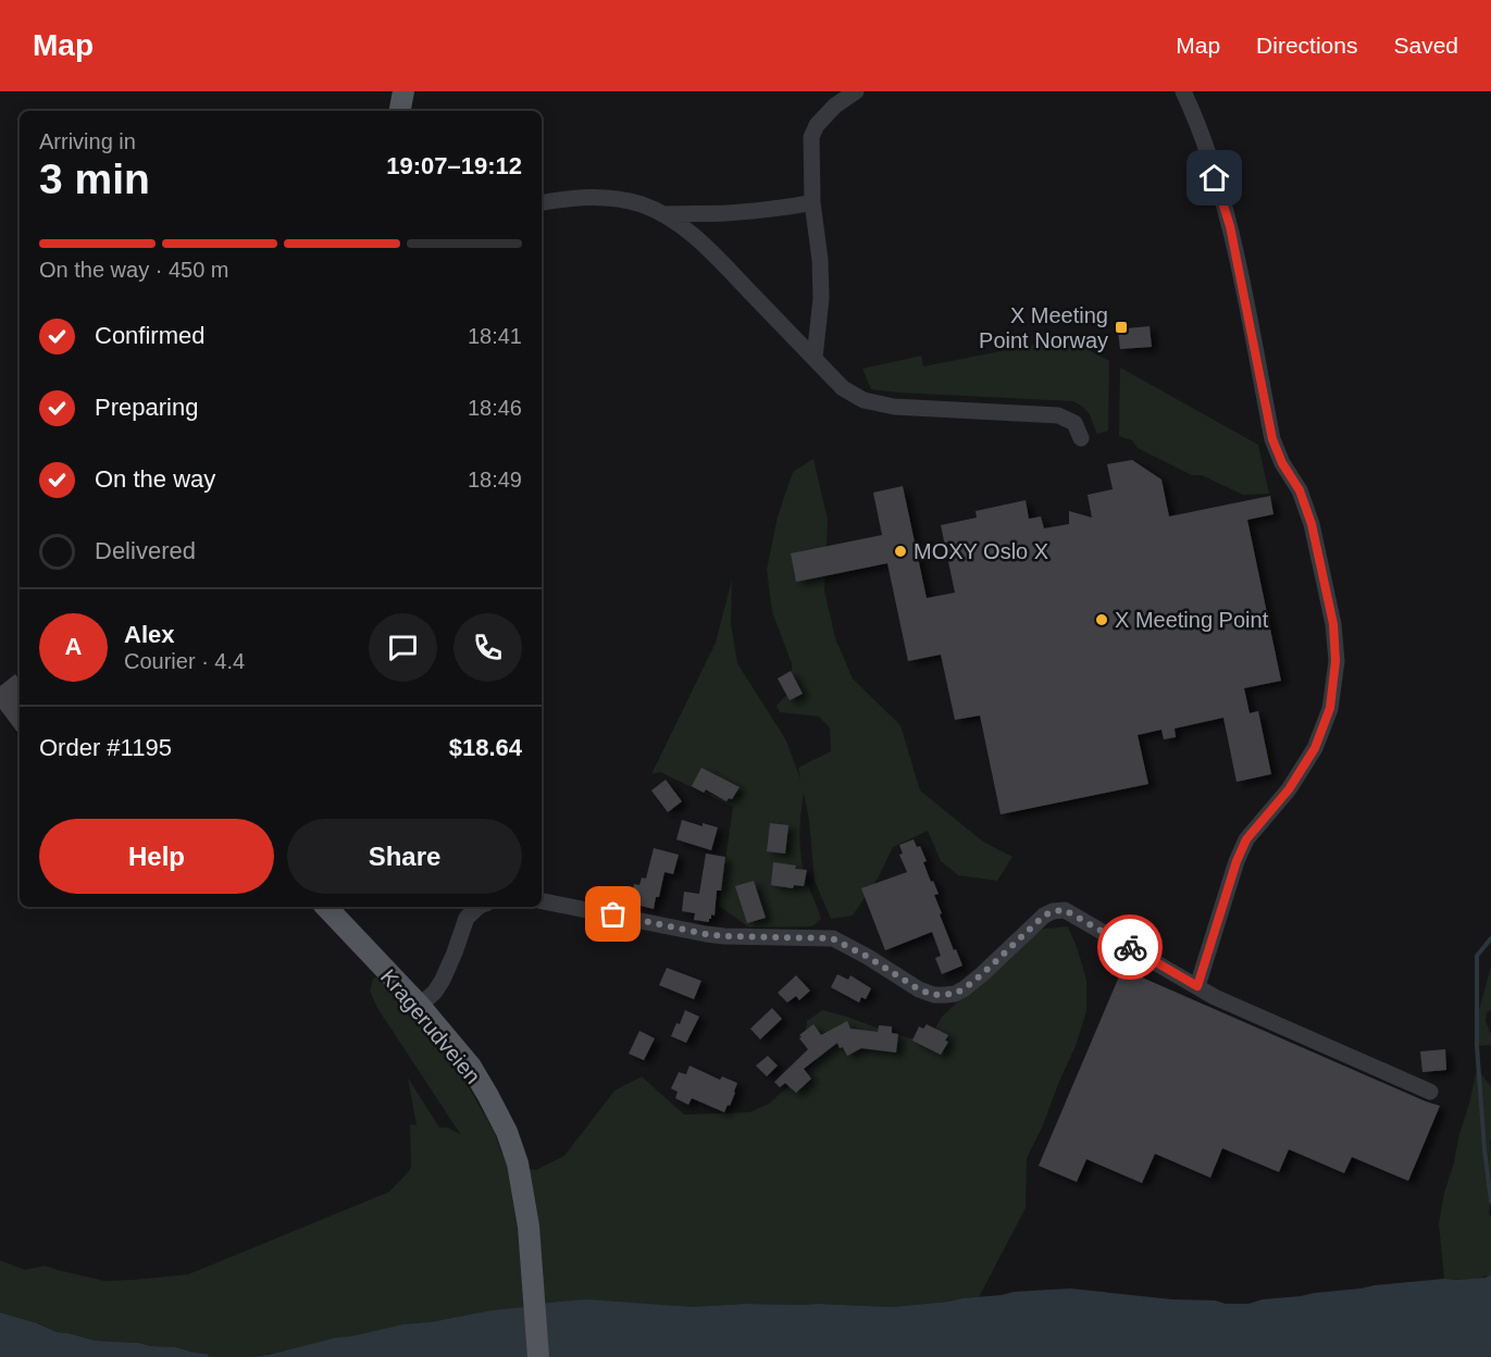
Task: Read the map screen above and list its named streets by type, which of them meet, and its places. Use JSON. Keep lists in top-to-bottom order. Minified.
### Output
{"streets":{"main road":["Kragerudveien"]},"places":{"transit":["X Meeting Point Norway"],"other":["MOXY Oslo X","X Meeting Point"]},"page":{"header":"Map","nav":["Map","Directions","Saved"],"heading":["3 min","Arriving in","19:07–19:12"],"panel":["Alex","Courier · 4.4","Order #1195","$18.64"],"bar":"On the way · 450 m","list":[["Confirmed","18:41"],["Preparing","18:46"],["On the way","18:49"],"Delivered"],"round":"A","buttons":["Help","Share"]}}
